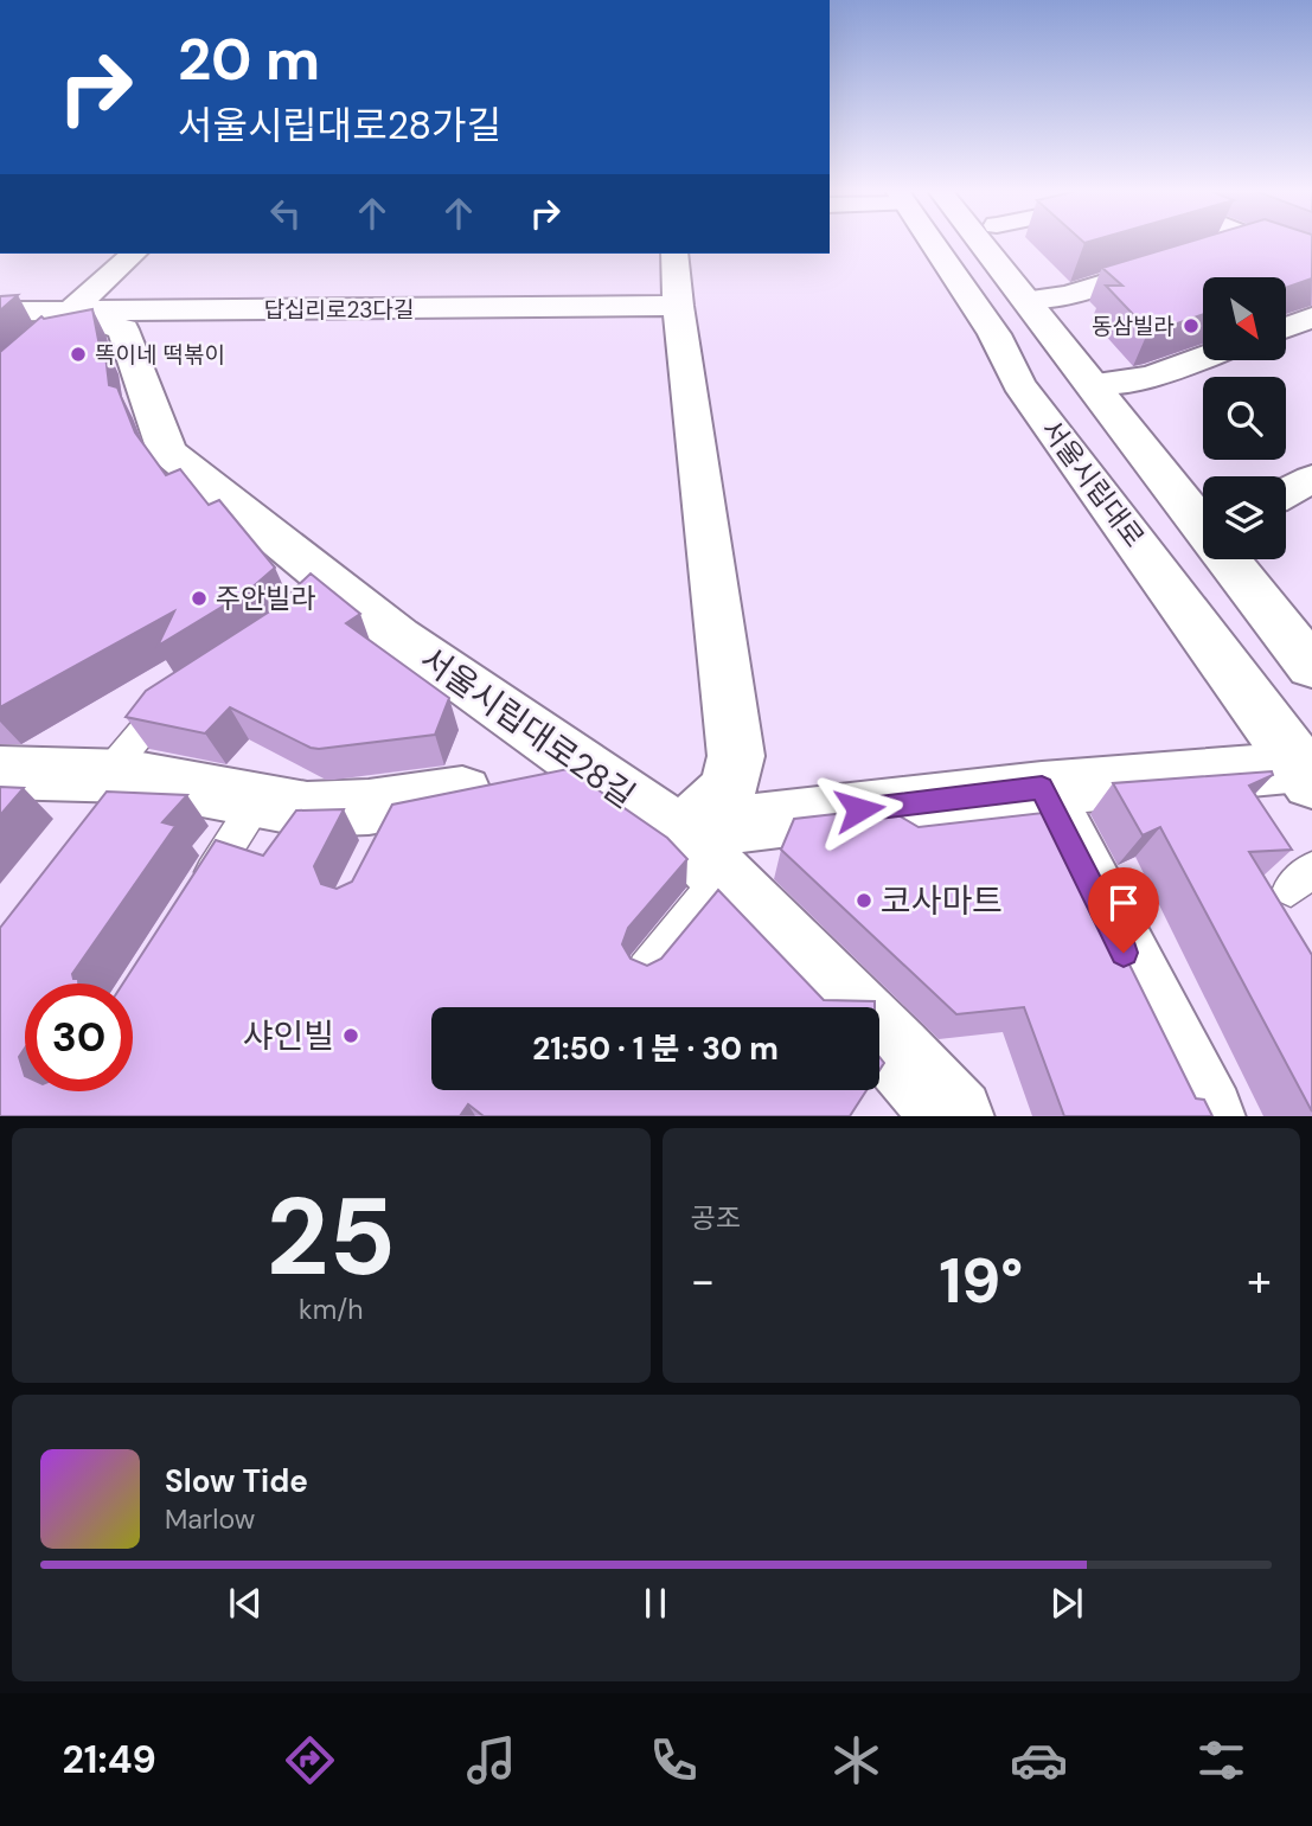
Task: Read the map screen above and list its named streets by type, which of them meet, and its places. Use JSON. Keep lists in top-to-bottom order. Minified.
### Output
{"streets":{"street":["답십리로23다길","서울시립대로","서울시립대로28길"]},"crossings":[["답십리로23다길","서울시립대로28길"],["서울시립대로","서울시립대로28길"]],"places":["동삼빌라","똑이네 떡볶이","주안빌라","코사마트","샤인빌"],"north":"bottom right","page":{"turn":["20 m","서울시립대로28가길"],"limit":"30","trip":"21:50 · 1 분 · 30 m","tile":[["25","km/h"],"공조"],"heat":["−","19°","+"],"song":["Slow Tide","Marlow"],"tabs":"21:49"}}
